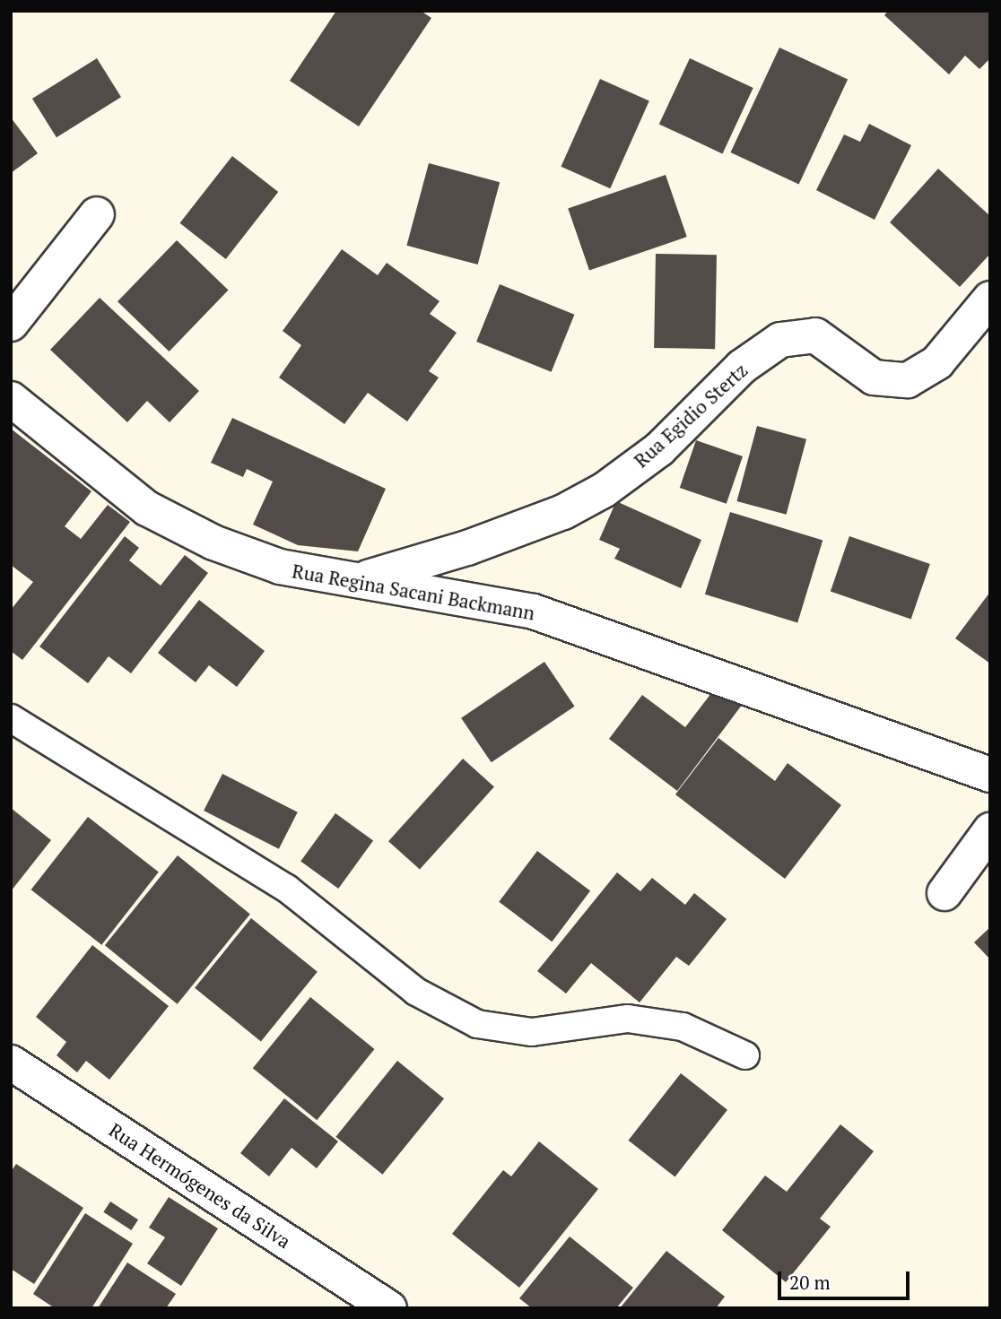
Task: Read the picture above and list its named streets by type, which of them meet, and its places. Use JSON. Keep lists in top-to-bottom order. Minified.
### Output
{"streets":{"street":["Rua Egidio Stertz","Rua Regina Sacani Backmann","Rua Hermógenes da Silva"]},"crossings":[["Rua Egidio Stertz","Rua Regina Sacani Backmann"]],"scale_bar":"20 m"}
